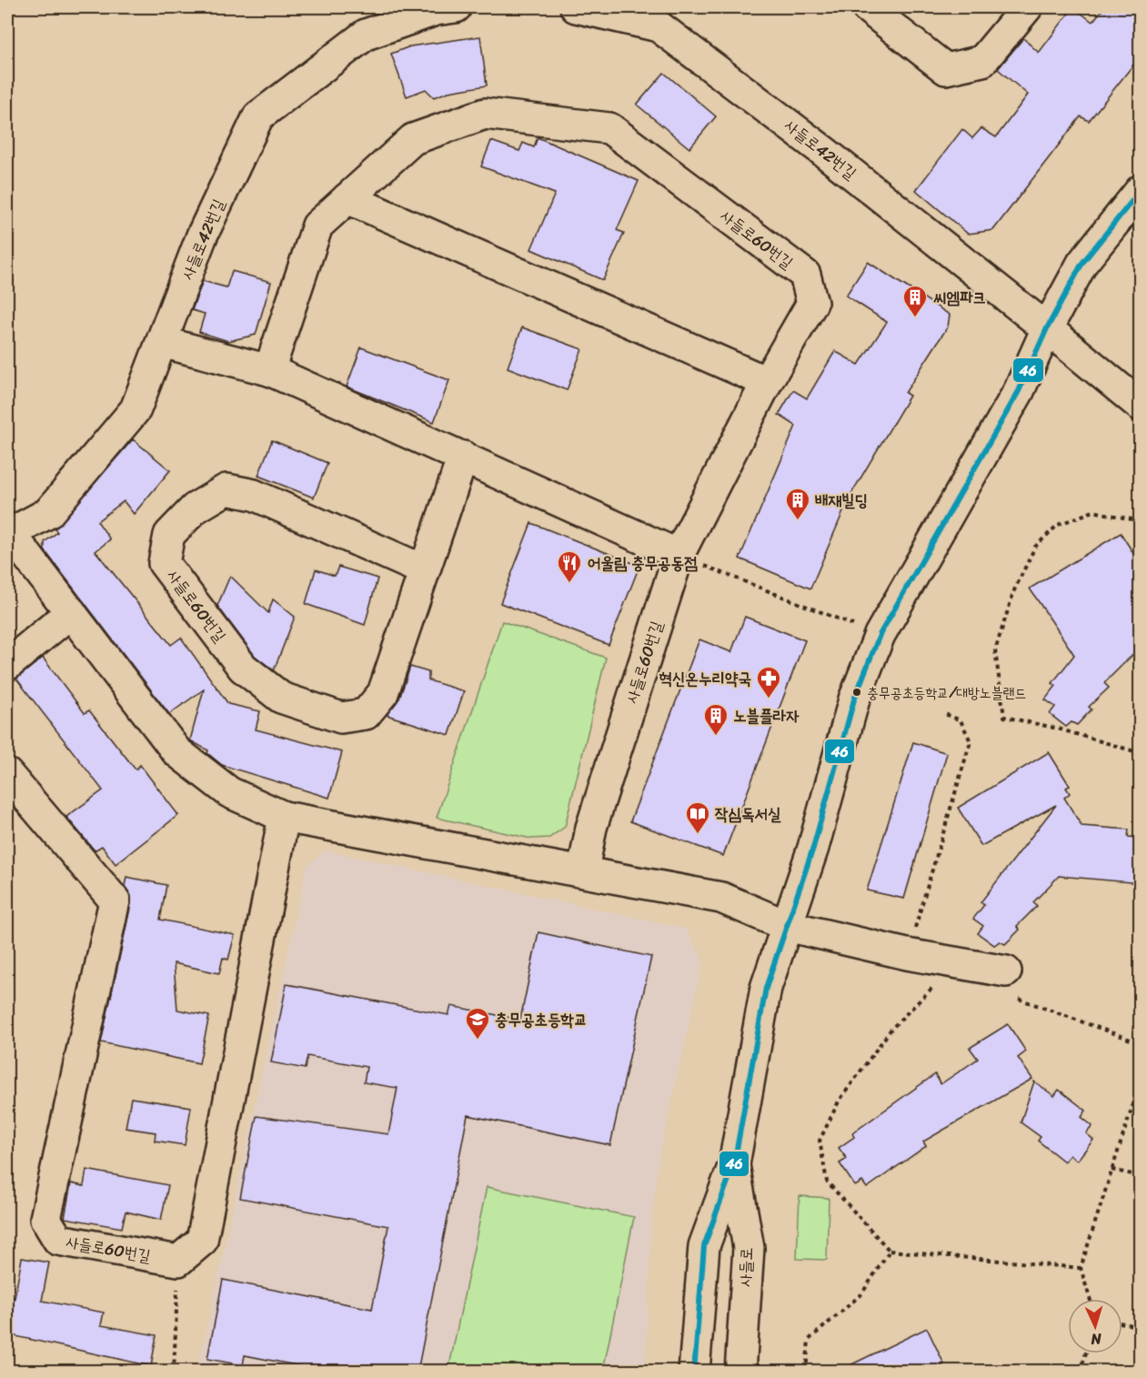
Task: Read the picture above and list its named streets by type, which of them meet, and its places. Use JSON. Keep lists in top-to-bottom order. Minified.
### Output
{"streets":{"street":["사들로42번길","사들로60번길","사들로"]},"crossings":[["사들로42번길","사들로"]],"places":{"building":["씨엠파크","배재빌딩","노블플라자"],"restaurant":["어울림 충무공동점"],"other":["충무공초등학교/대방노블랜드"],"pharmacy":["혁신온누리약국"],"library":["작심독서실"],"school or university":["충무공초등학교"]},"lines":["transit line 46"],"north":"bottom"}
